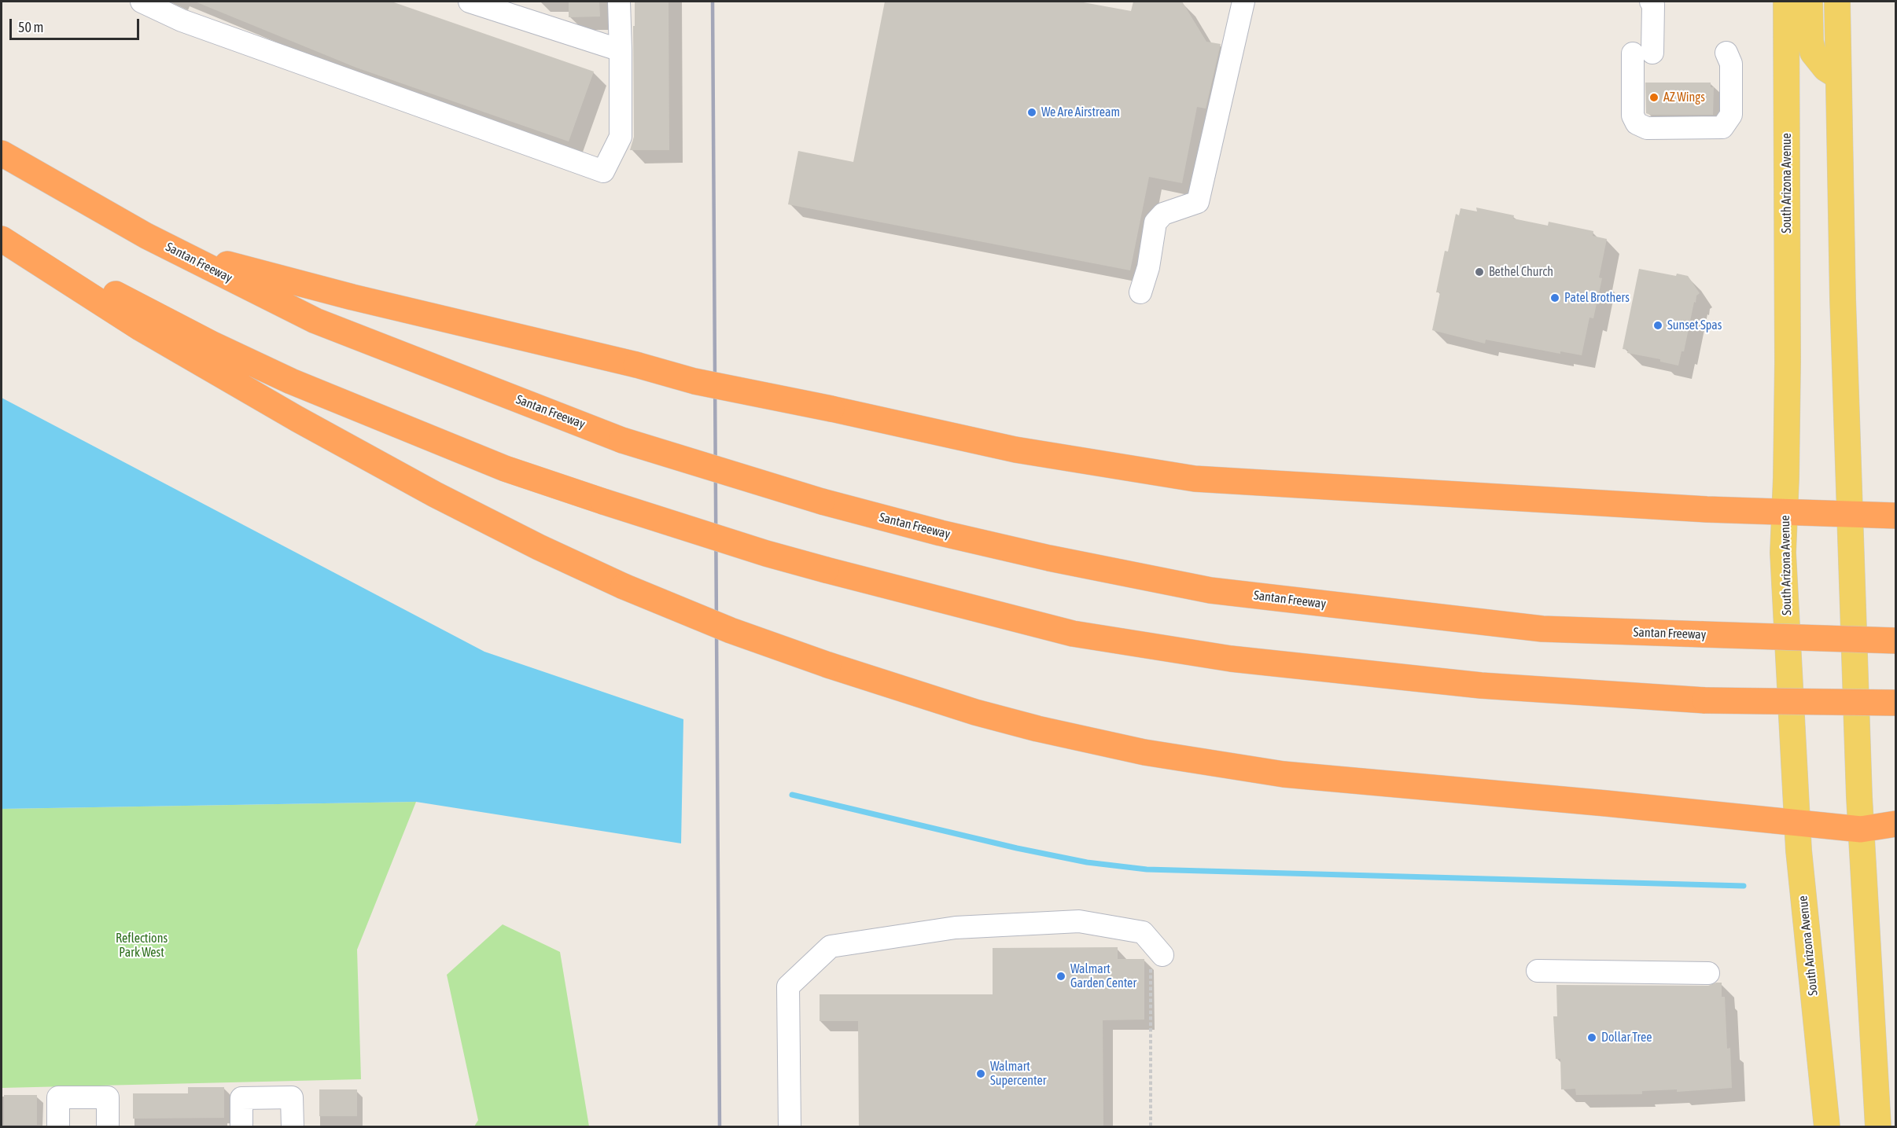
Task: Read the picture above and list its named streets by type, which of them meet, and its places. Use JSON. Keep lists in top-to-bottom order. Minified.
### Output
{"streets":{"highway":["Santan Freeway"],"main road":["South Arizona Avenue"]},"parks":["Reflections Park West"],"places":["AZ Wings","We Are Airstream","Bethel Church","Patel Brothers","Sunset Spas","Walmart Garden Center","Dollar Tree","Walmart Supercenter"],"scale_bar":"50 m"}
